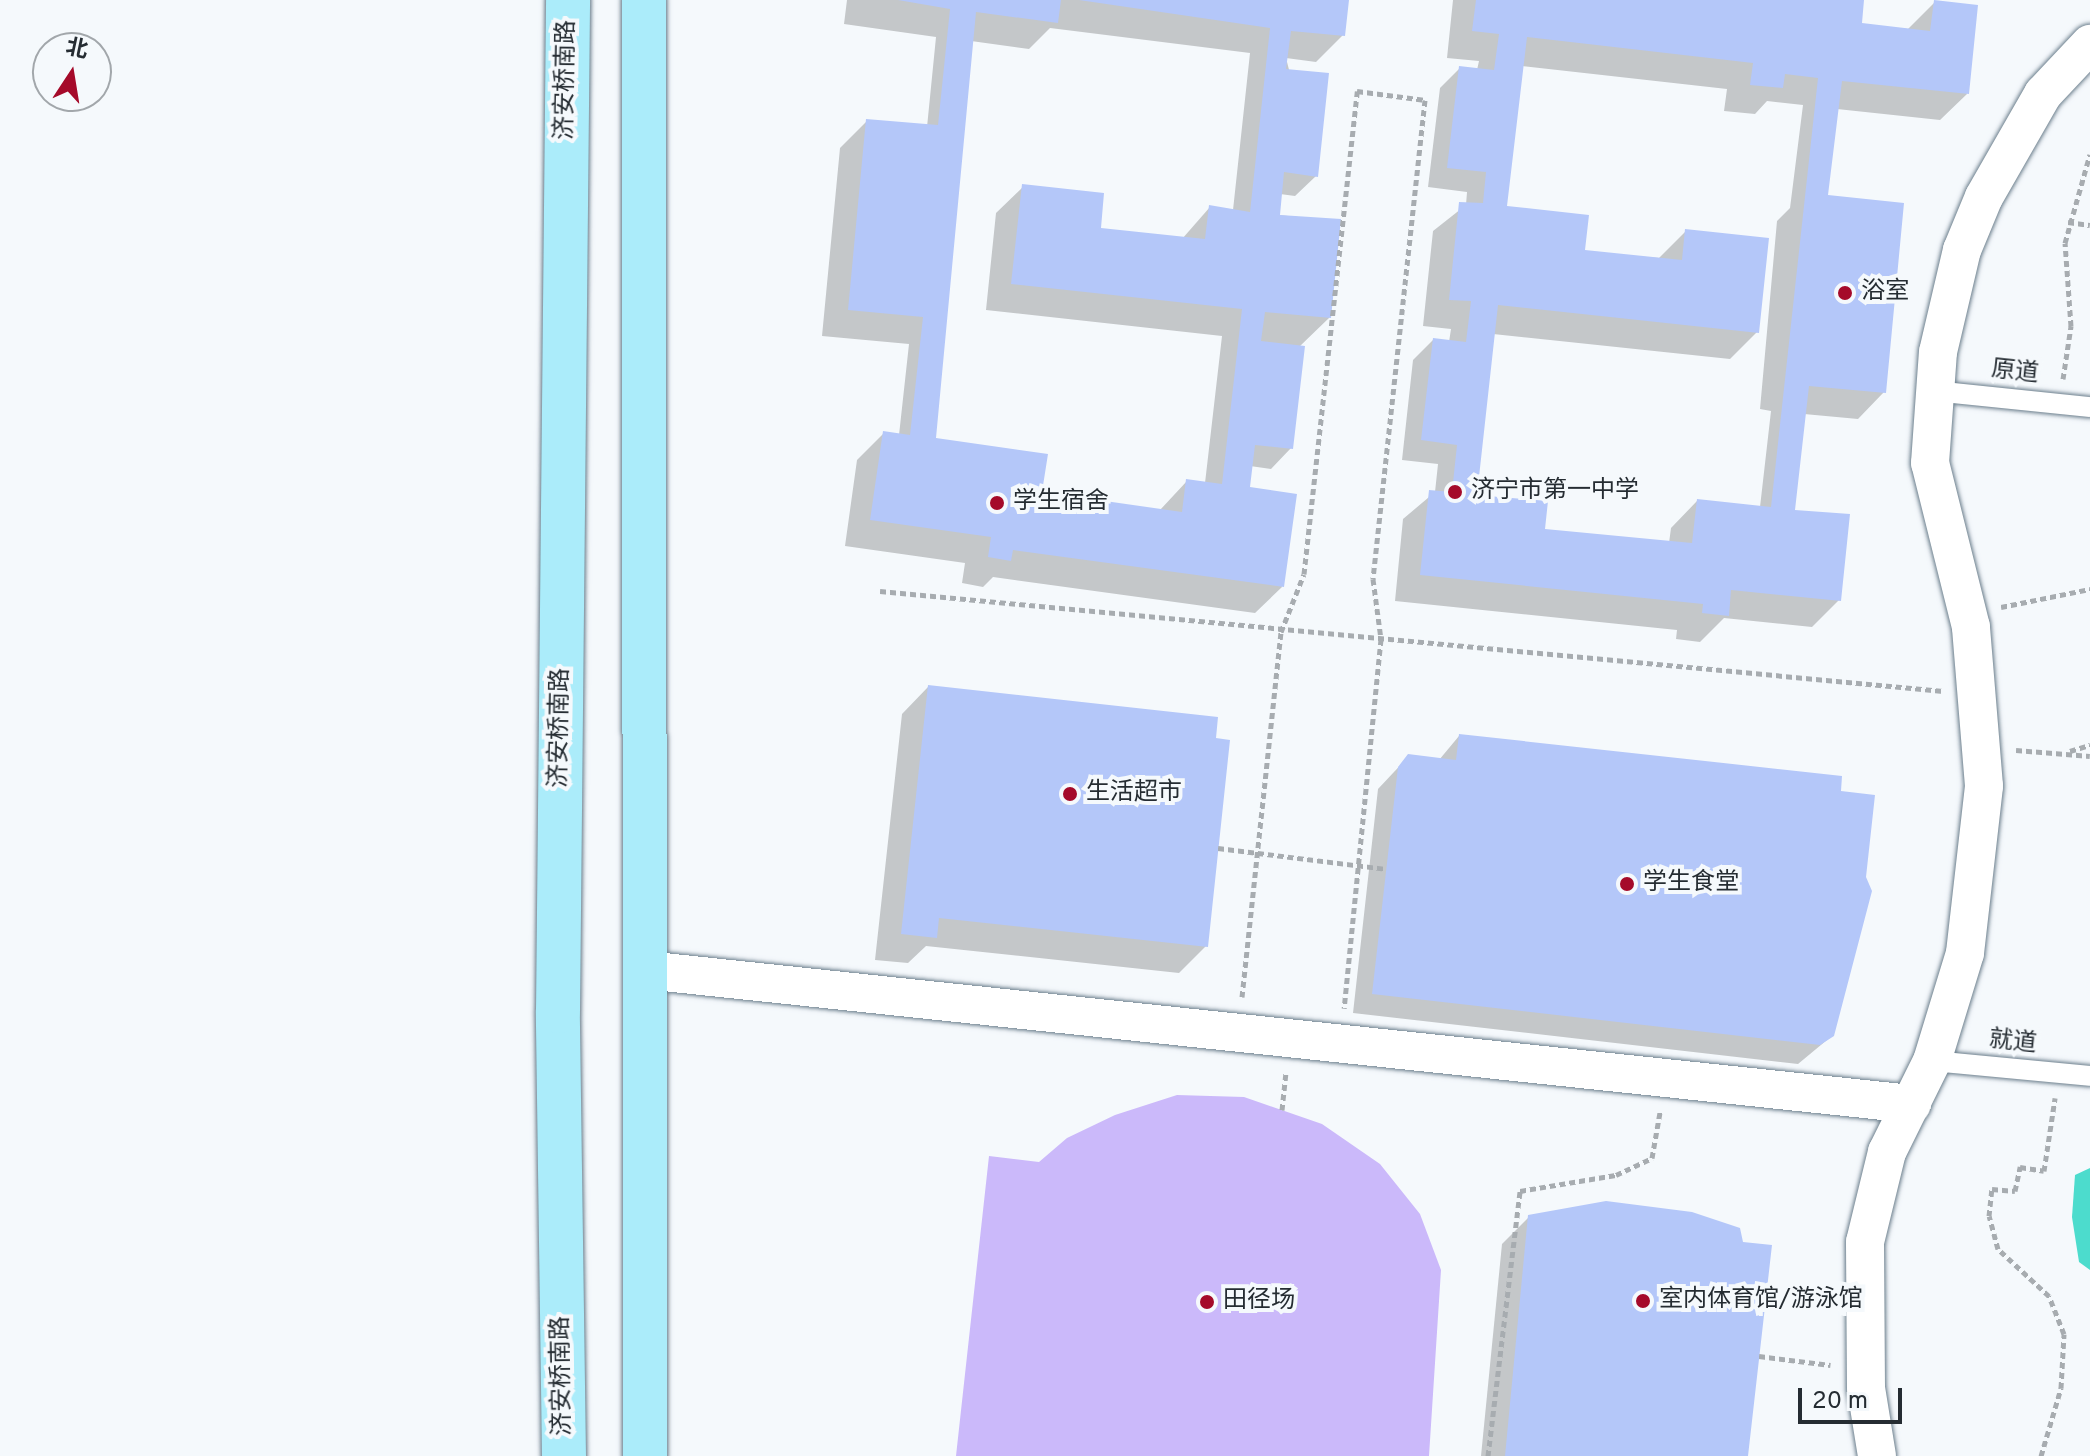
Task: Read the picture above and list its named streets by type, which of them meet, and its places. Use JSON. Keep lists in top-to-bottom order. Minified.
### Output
{"streets":{"main road":["济安桥南路"],"lane":["原道","就道"]},"places":["浴室","济宁市第一中学","学生宿舍","生活超市","学生食堂","室内体育馆/游泳馆","田径场"],"scale_bar":"20 m","north":"top"}
